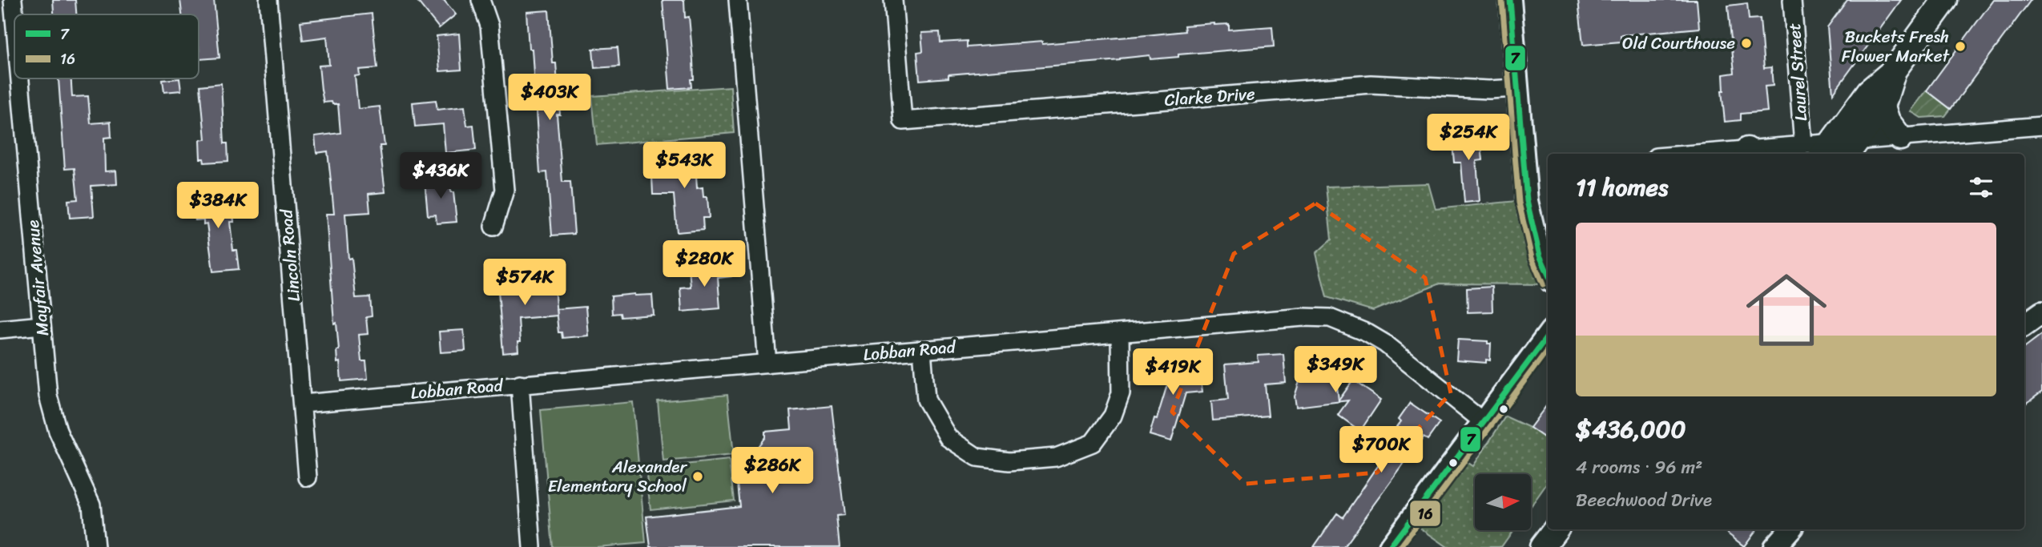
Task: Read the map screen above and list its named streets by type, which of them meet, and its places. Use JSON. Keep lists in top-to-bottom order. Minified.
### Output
{"streets":{"street":["Laurel Street","Clarke Drive","Lincoln Road","Mayfair Avenue","Lobban Road"]},"crossings":[["Lincoln Road","Lobban Road"]],"places":["Old Courthouse","Buckets Fresh Flower Market","Alexander Elementary School"],"lines":["transit line 7","transit line 16"],"legend":["7","16"],"north":"right","page":{"price":["$403K","$254K","$543K","$436K","$384K","$280K","$574K","$349K","$419K","$700K","$286K"],"heading":"11 homes","list":[{"name":"$436,000","note":"4 rooms · 96 m² · Beechwood Drive"}]}}
